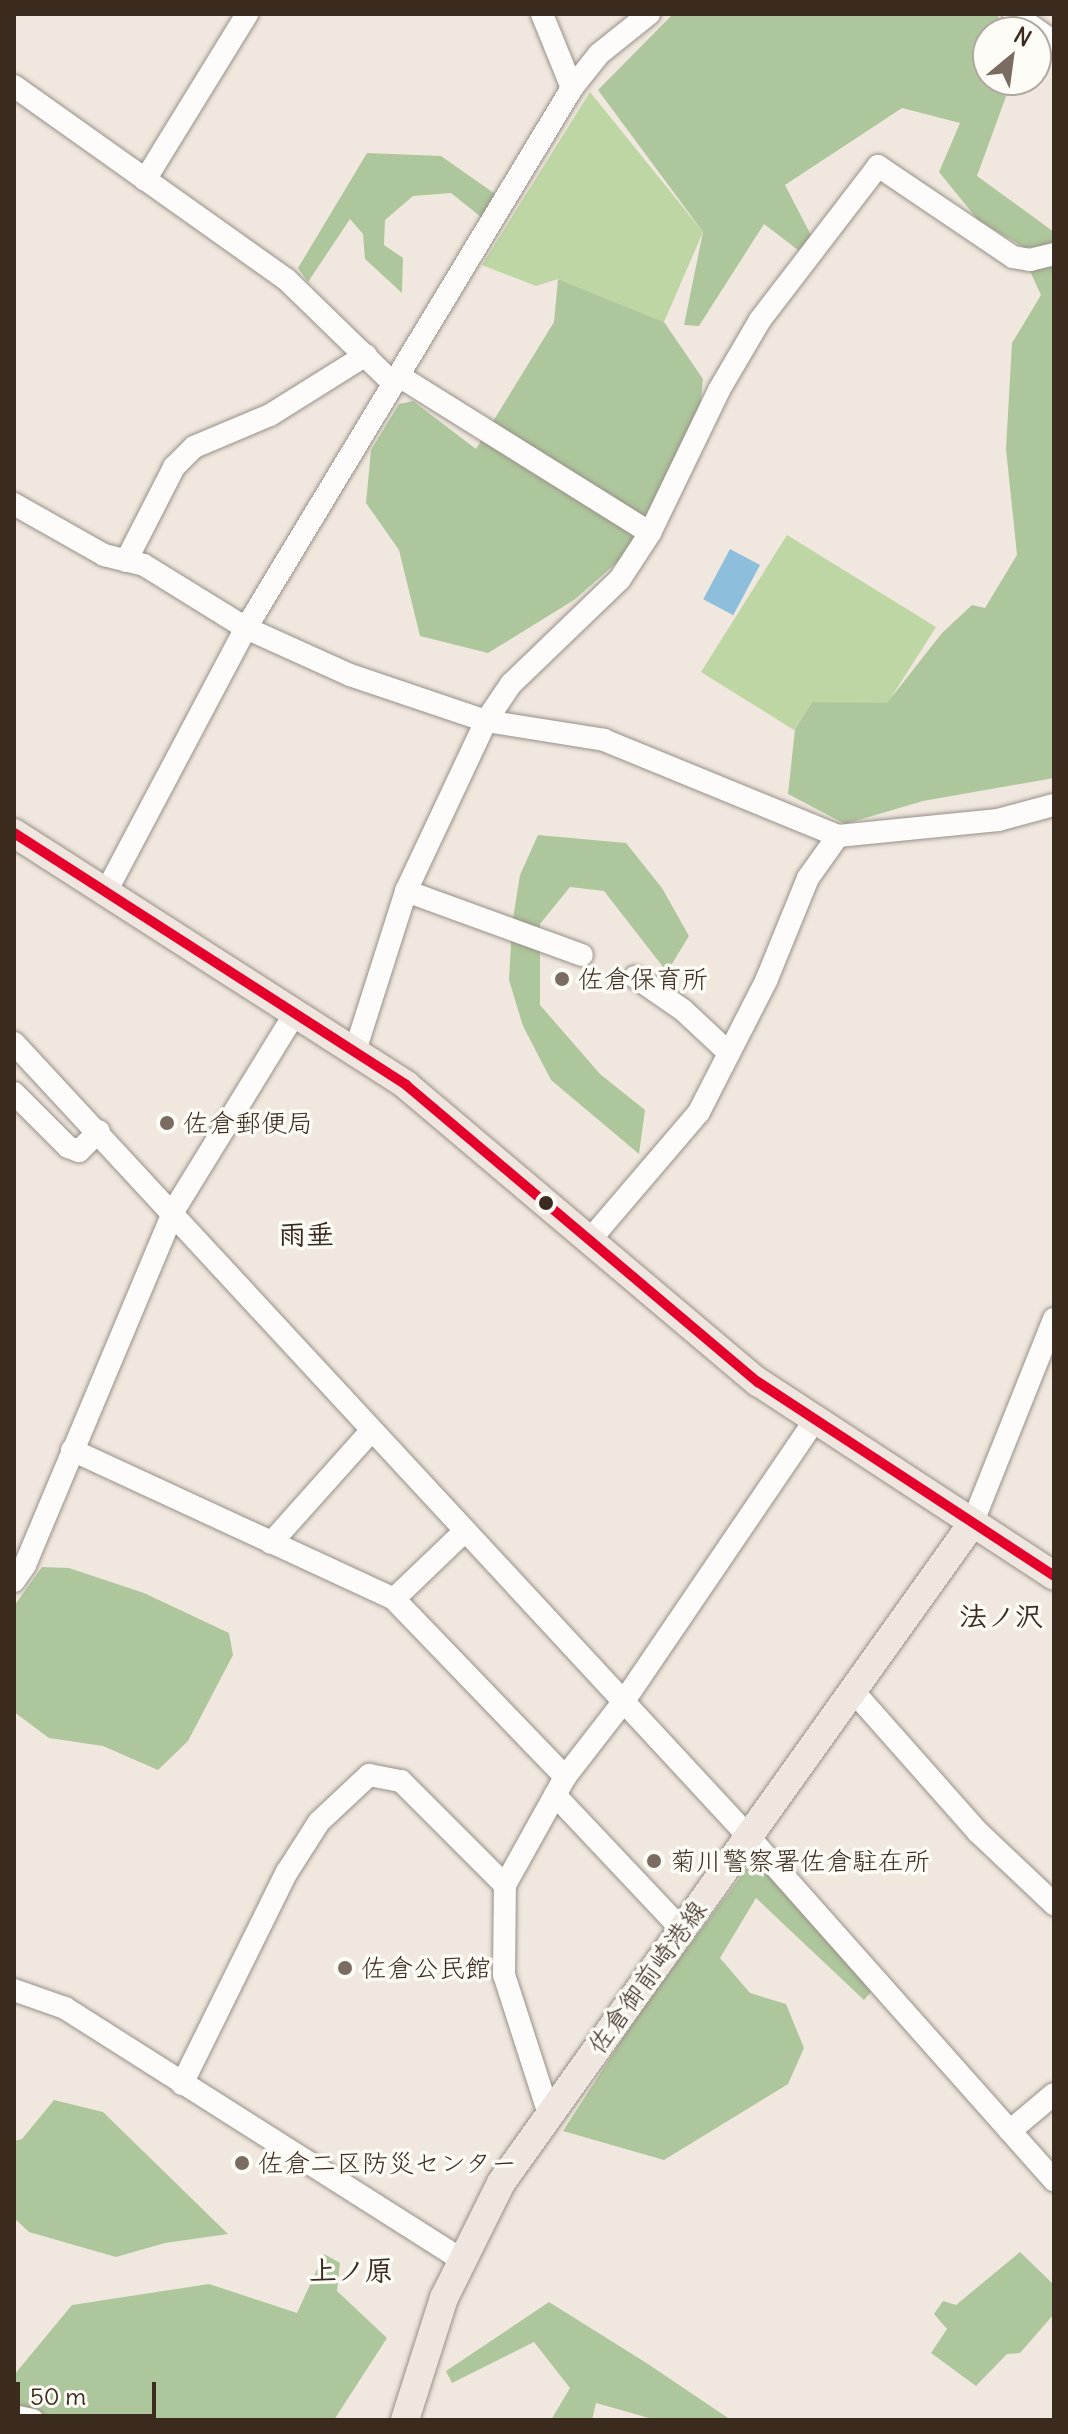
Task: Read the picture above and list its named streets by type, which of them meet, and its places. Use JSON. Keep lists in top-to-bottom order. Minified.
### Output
{"streets":{"main road":["佐倉御前崎港線"]},"districts":["雨垂","法ノ沢","上ノ原"],"places":["佐倉保育所","佐倉郵便局","菊川警察署佐倉駐在所","佐倉公民館","佐倉二区防災センター"],"scale_bar":"50 m","north":"top right"}
